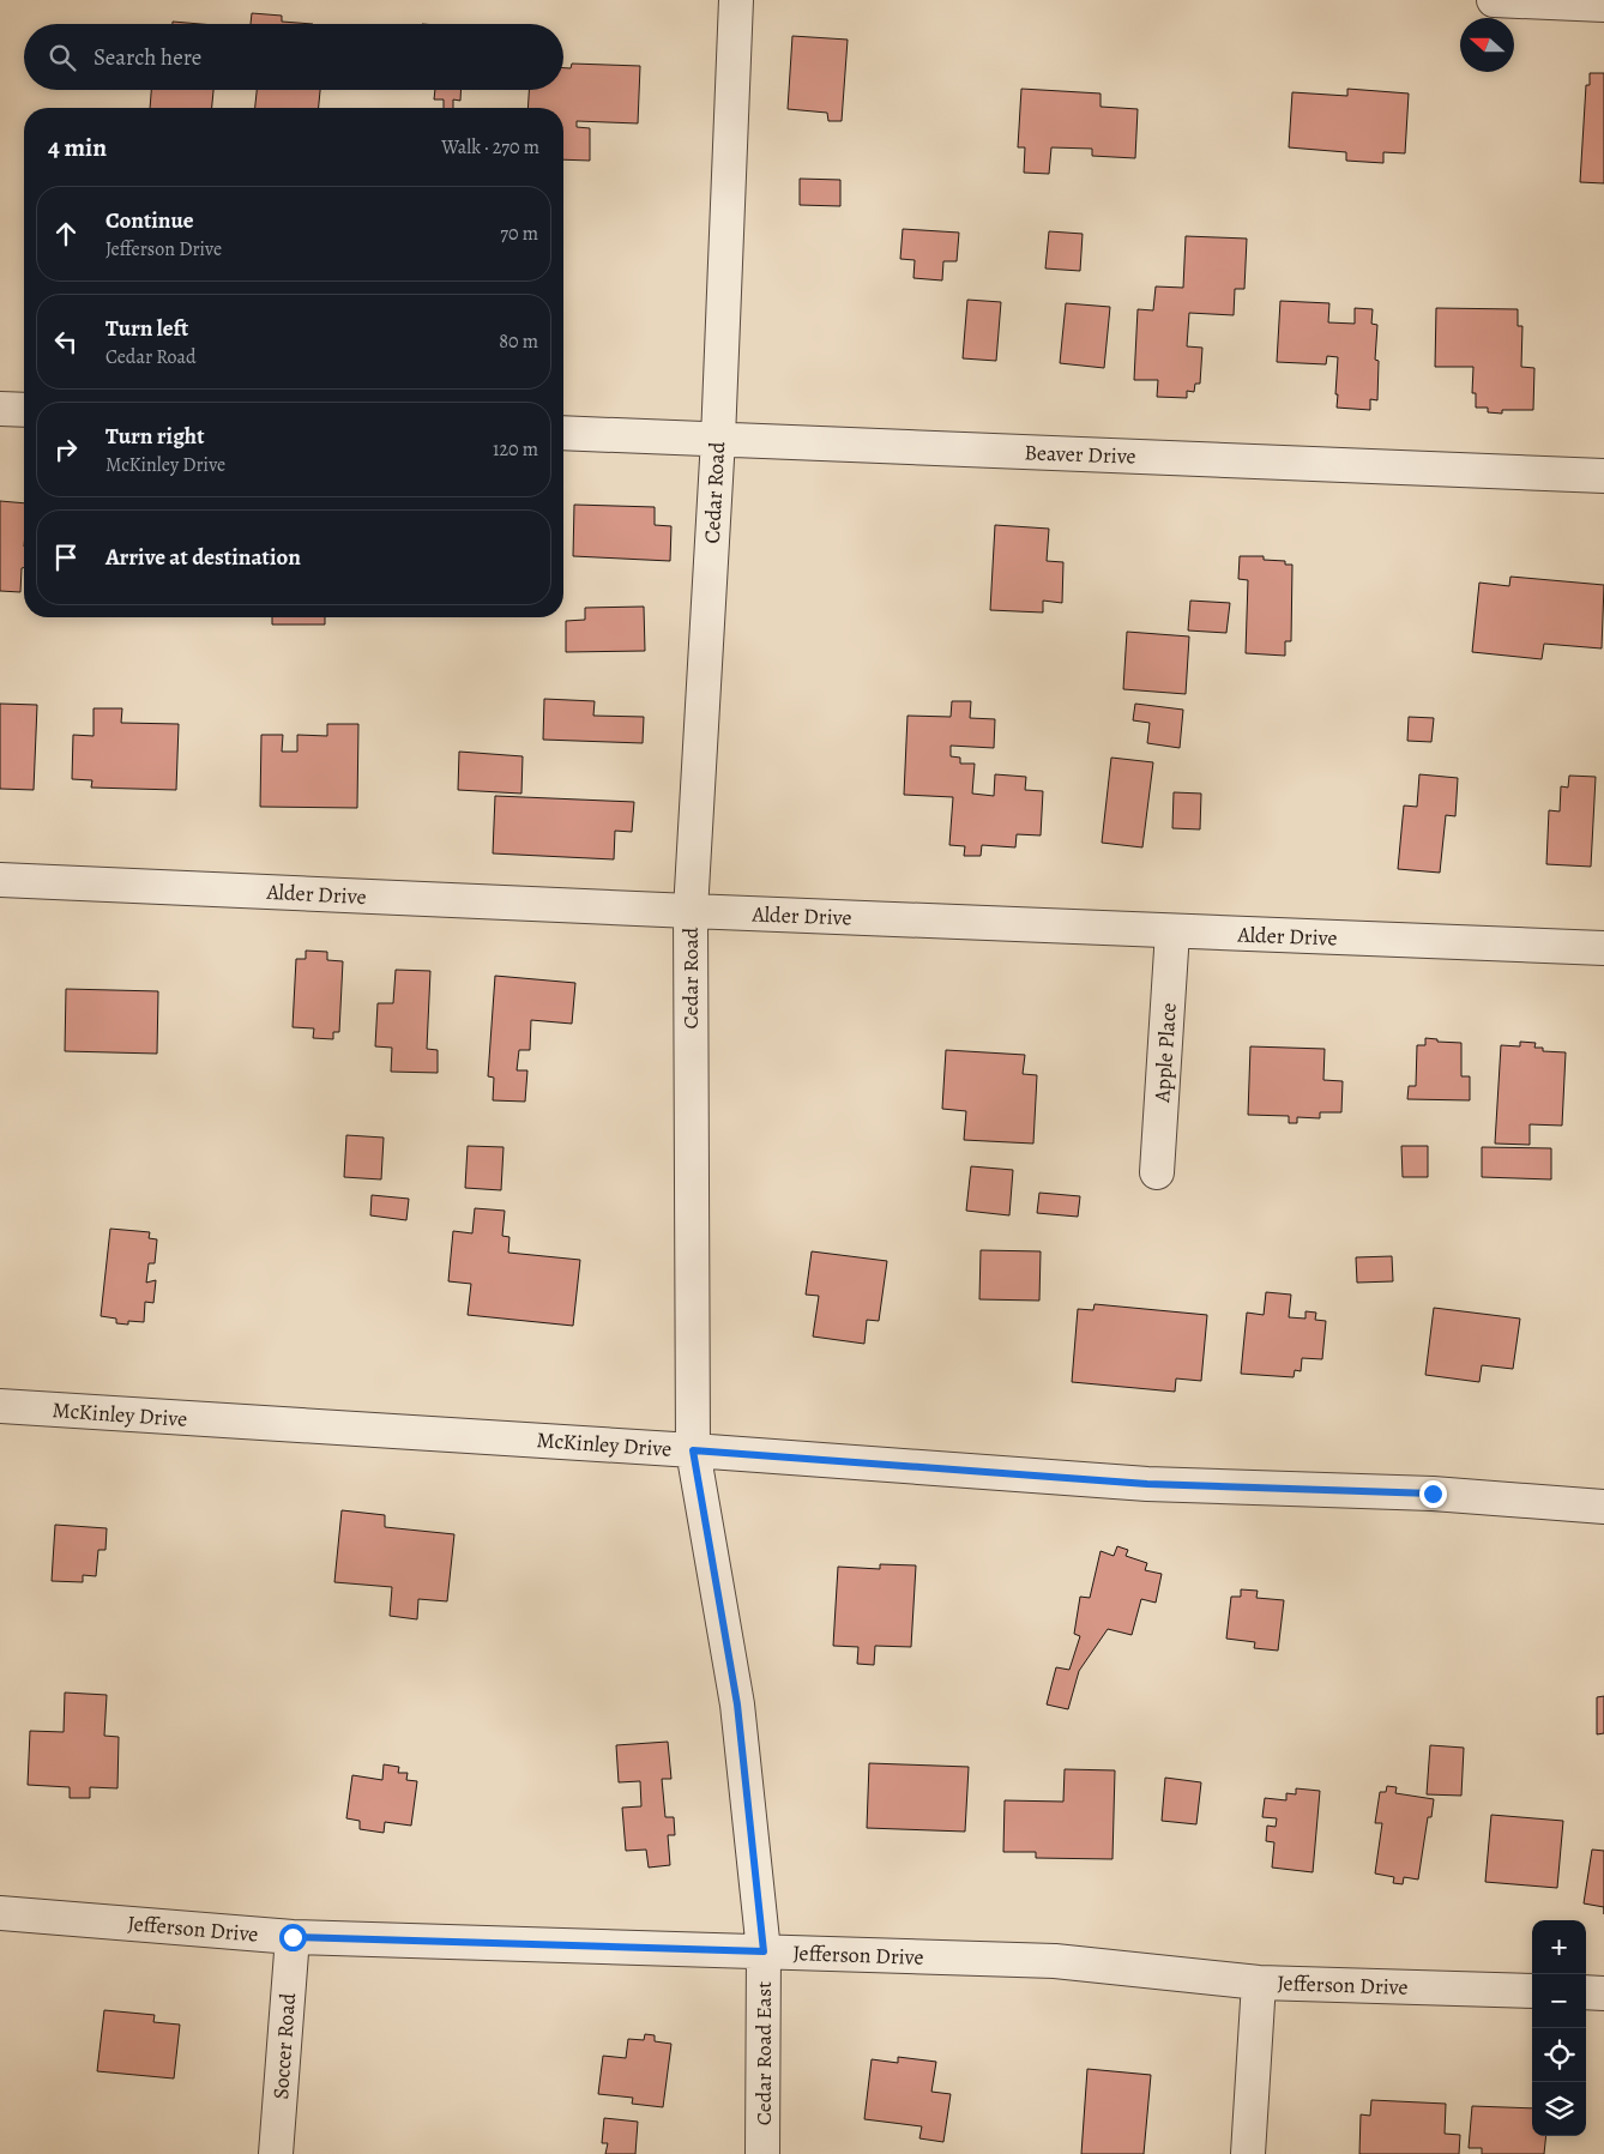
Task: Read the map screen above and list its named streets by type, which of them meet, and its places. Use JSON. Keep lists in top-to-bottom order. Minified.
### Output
{"streets":{"street":["Beaver Drive","Cedar Road","Alder Drive","Apple Place","McKinley Drive","Jefferson Drive","Soccer Road","Cedar Road East"]},"crossings":[["Beaver Drive","Cedar Road"],["Cedar Road","Alder Drive"],["Cedar Road","McKinley Drive"],["Cedar Road","Jefferson Drive"],["Cedar Road","Cedar Road East"],["Alder Drive","Apple Place"],["Jefferson Drive","Soccer Road"],["Jefferson Drive","Cedar Road East"]],"north":"left","page":{"search":"Search here","heading":["4 min","Walk · 270 m"],"list":[["Continue","Jefferson Drive","70 m"],["Turn left","Cedar Road","80 m"],["Turn right","McKinley Drive","120 m"],"Arrive at destination"],"map_buttons":["+","−"]}}
